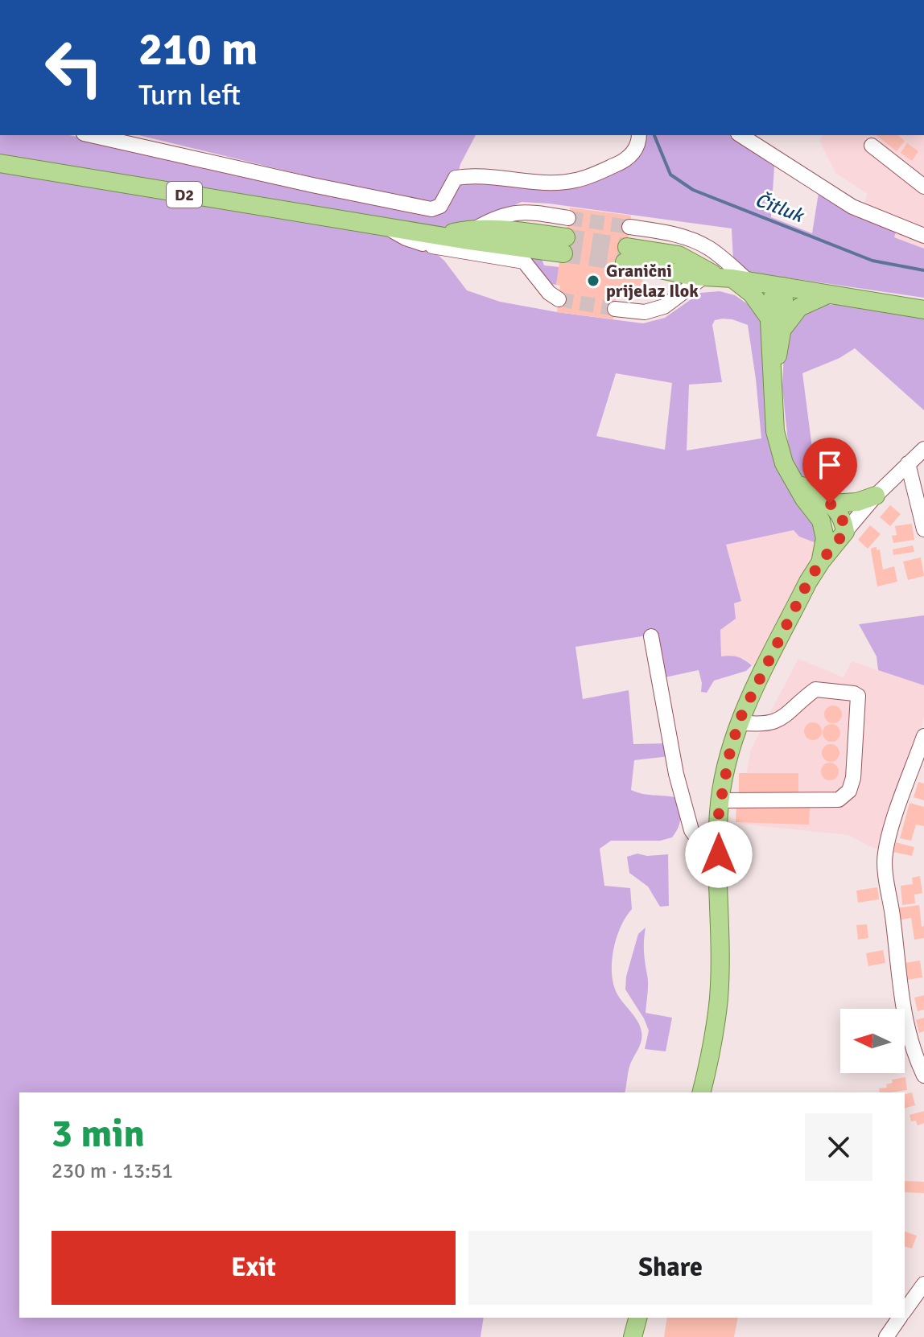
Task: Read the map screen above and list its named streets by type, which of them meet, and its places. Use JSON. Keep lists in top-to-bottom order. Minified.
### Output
{"streets":{"main road":["D2"]},"water":["Čitluk"],"places":["Granični prijelaz Ilok"],"north":"left","page":{"turn":["210 m","Turn left"],"heading":["3 min","230 m · 13:51"],"buttons":["Exit","Share"]}}
